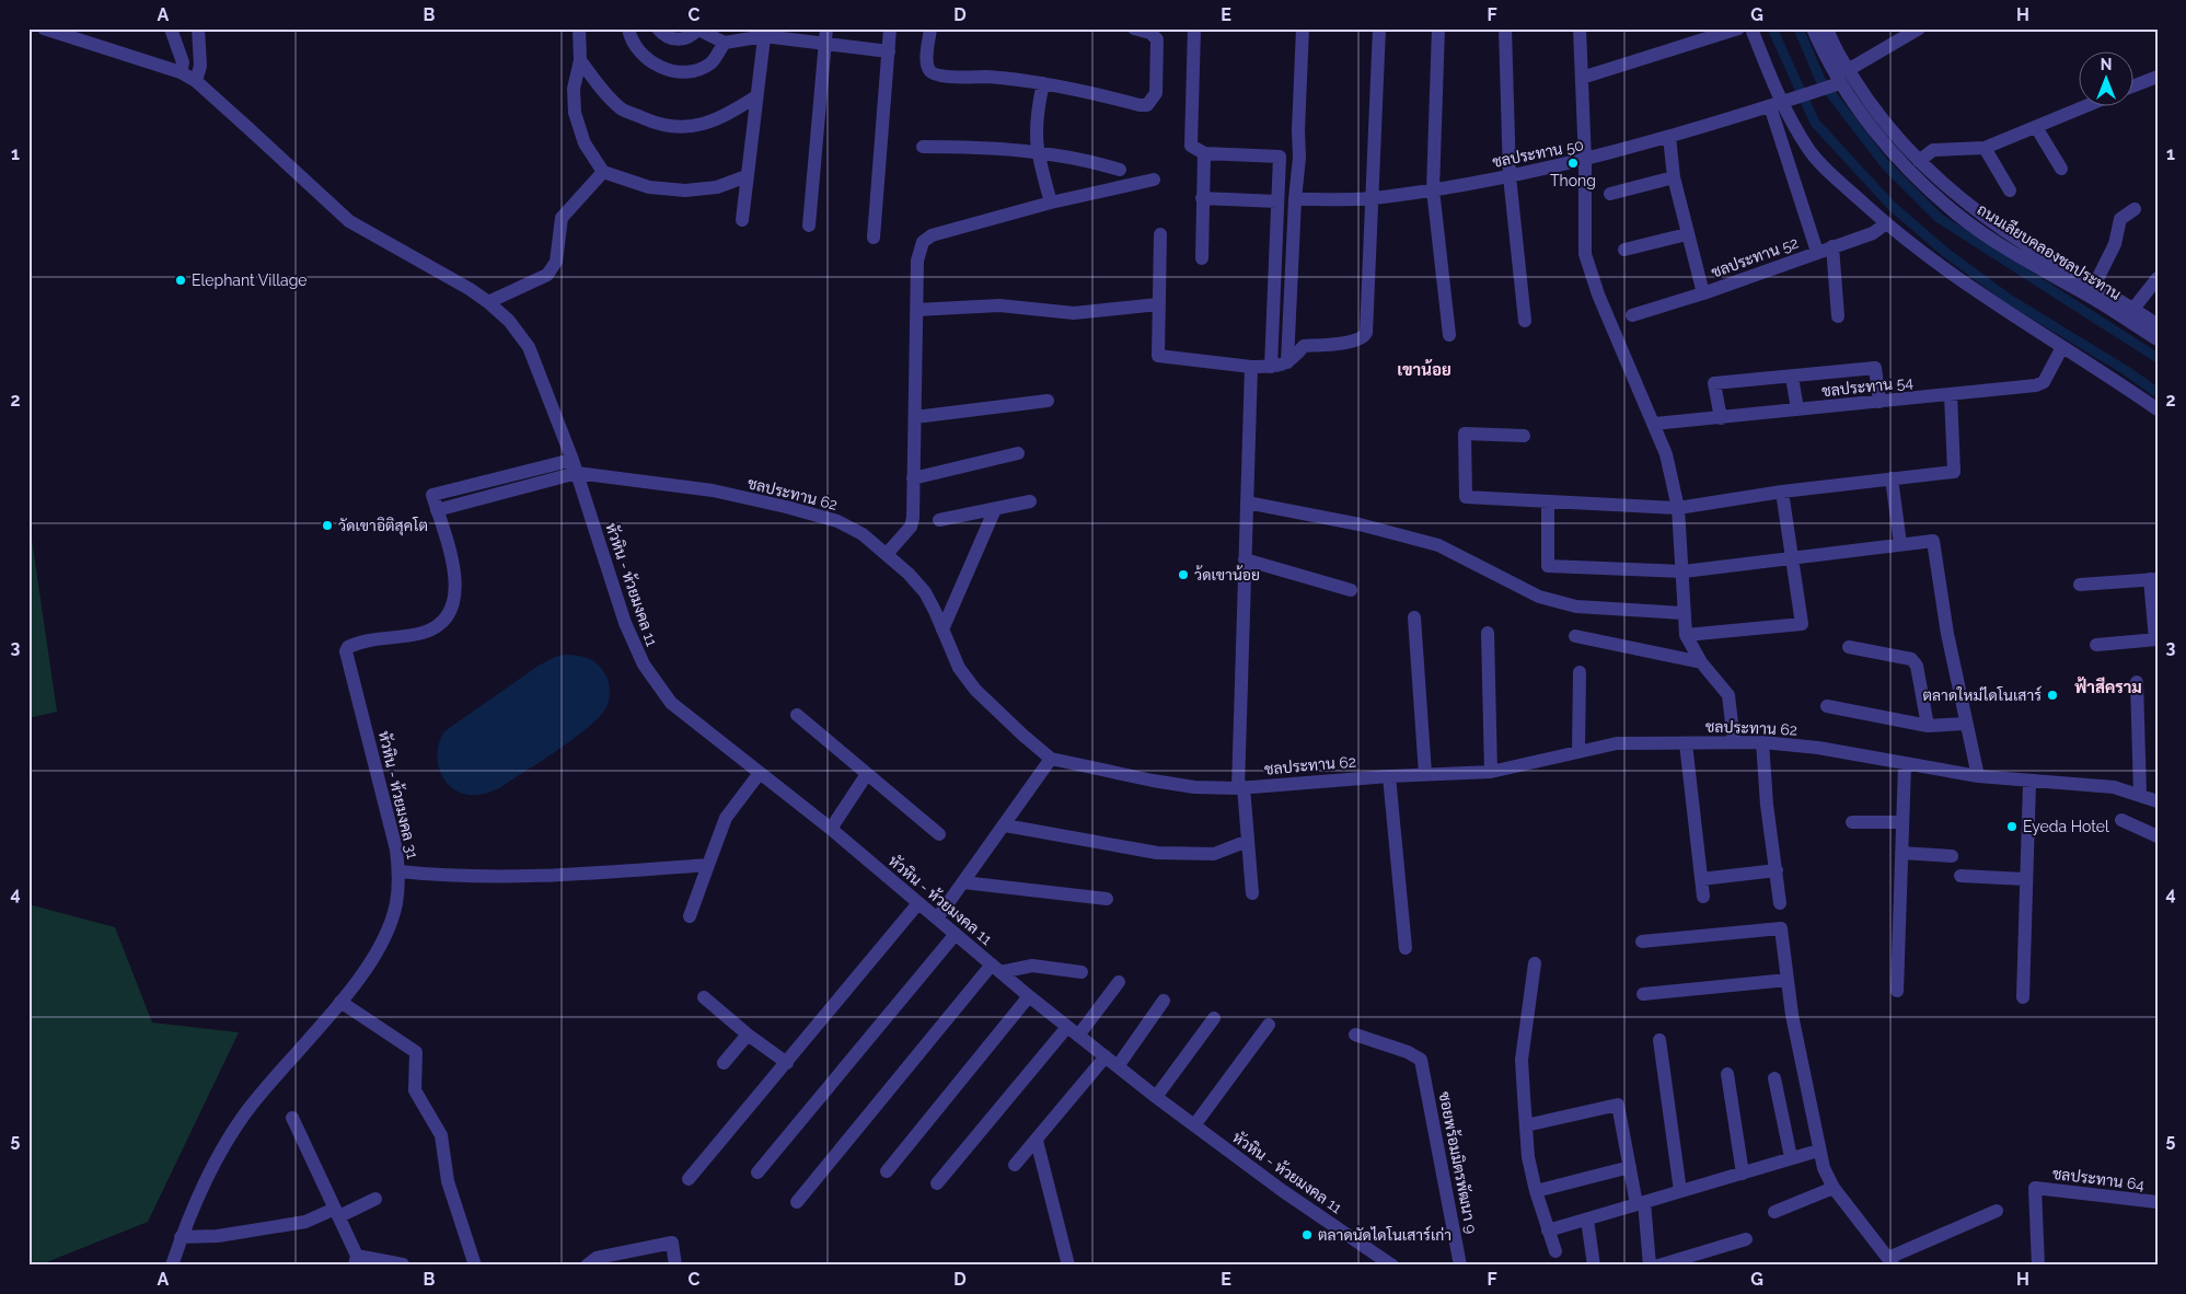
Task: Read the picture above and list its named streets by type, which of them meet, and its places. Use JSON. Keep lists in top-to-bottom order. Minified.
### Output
{"streets":{"street":["ชลประทาน 50","ถนนเลียบคลองชลประทาน","ชลประทาน 52","ชลประทาน 54","ชลประทาน 62","หัวหิน - ห้วยมงคล 11","หัวหิน - ห้วยมงคล 31","ซอยพร้อมมิตรพัฒนา 9","ชลประทาน 64"]},"crossings":[["ชลประทาน 50","ถนนเลียบคลองชลประทาน"],["ชลประทาน 62","หัวหิน - ห้วยมงคล 11"],["ชลประทาน 62","หัวหิน - ห้วยมงคล 31"],["หัวหิน - ห้วยมงคล 11","หัวหิน - ห้วยมงคล 31"]],"districts":["เขาน้อย","ฟ้าสีคราม"],"places":["Thong","Elephant Village","วัดเขาอิติสุคโต","ว้ดเขาน้อย","ตลาดใหม่ไดโนเสาร์","Eyeda Hotel","ตลาดนัดไดโนเสาร์เก่า"],"north":"top","grid":{"columns":["A","B","C","D","E","F","G","H"],"rows":["1","2","3","4","5"]}}
